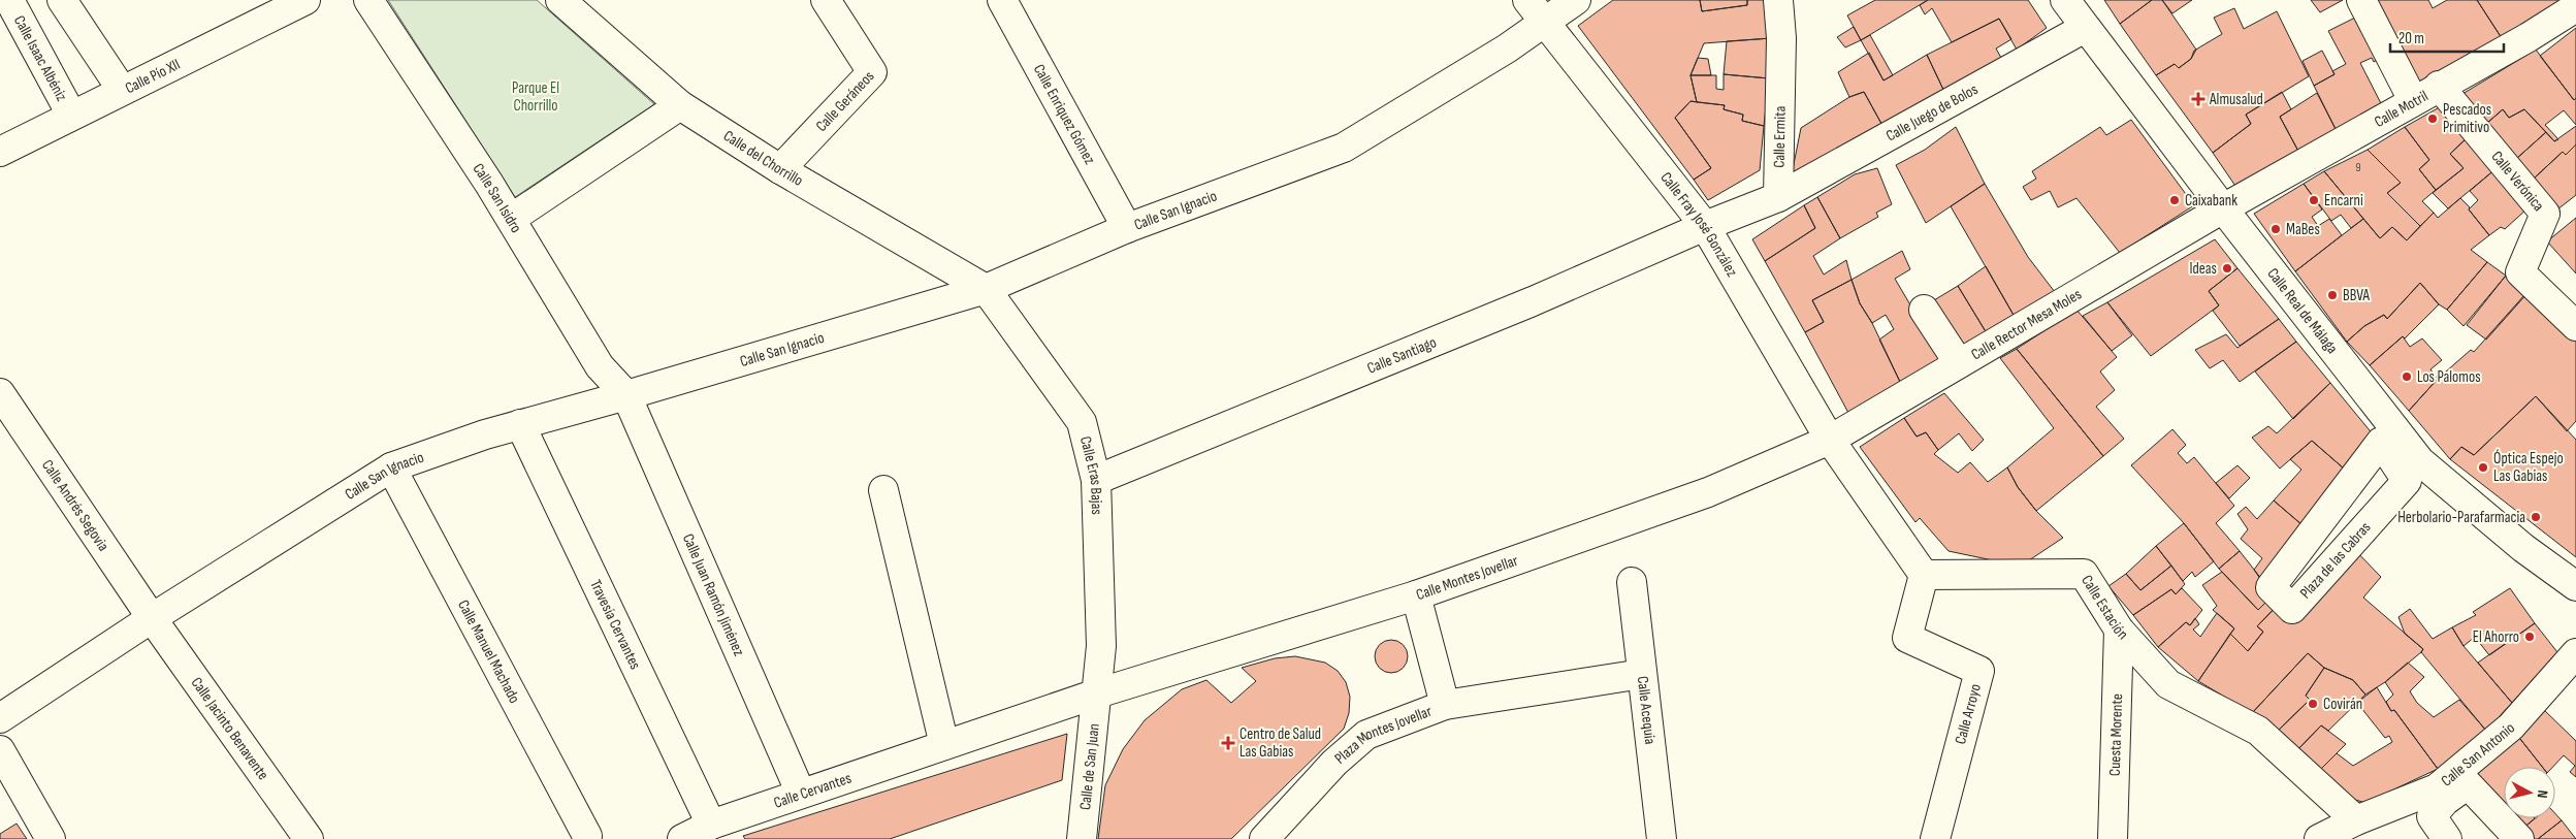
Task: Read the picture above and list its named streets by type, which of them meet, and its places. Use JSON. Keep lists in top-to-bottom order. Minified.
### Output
{"streets":{"street":["Calle Isaac Albéniz","Calle Pío XII","Calle Geráneos","Calle Motril","Calle Juego de Bolos","Calle Enriquez Gómez","Calle Ermita","Calle del Chorrillo","Calle Verónica","Calle San Isidro","Calle San Ignacio","Calle Fray José González","Calle Real de Málaga","Calle Rector Mesa Moles","Calle Santiago","Calle Eras Bajas","Calle Andrés Segovia","Plaza de las Cabras","Calle Montes Jovellar","Calle Juan Ramón Jiménez","Calle Estación","Travesía Cervantes","Calle Manuel Machado","Calle Acequia","Calle Arroyo","Calle Jacinto Benavente","Cuesta Morente","Plaza Montes Jovellar","Calle San Antonio","Calle de San Juan","Calle Cervantes"]},"crossings":[["Calle Isaac Albéniz","Calle Pío XII"],["Calle Geráneos","Calle del Chorrillo"],["Calle Motril","Calle Verónica"],["Calle Motril","Calle Real de Málaga"],["Calle Motril","Calle Rector Mesa Moles"],["Calle Juego de Bolos","Calle Ermita"],["Calle Juego de Bolos","Calle Real de Málaga"],["Calle Enriquez Gómez","Calle San Ignacio"],["Calle del Chorrillo","Calle San Ignacio"],["Calle del Chorrillo","Calle Eras Bajas"],["Calle San Isidro","Calle San Ignacio"],["Calle San Isidro","Calle Juan Ramón Jiménez"],["Calle San Ignacio","Calle Fray José González"],["Calle San Ignacio","Calle Eras Bajas"],["Calle San Ignacio","Calle Andrés Segovia"],["Calle San Ignacio","Calle Juan Ramón Jiménez"],["Calle San Ignacio","Travesía Cervantes"],["Calle San Ignacio","Calle Manuel Machado"],["Calle San Ignacio","Calle Jacinto Benavente"],["Calle Fray José González","Calle Rector Mesa Moles"],["Calle Fray José González","Calle Santiago"],["Calle Fray José González","Calle Montes Jovellar"],["Calle Real de Málaga","Calle Rector Mesa Moles"],["Calle Rector Mesa Moles","Calle Montes Jovellar"],["Calle Santiago","Calle Eras Bajas"],["Calle Eras Bajas","Calle Montes Jovellar"],["Calle Eras Bajas","Calle de San Juan"],["Calle Eras Bajas","Calle Cervantes"],["Calle Andrés Segovia","Calle Jacinto Benavente"],["Calle Montes Jovellar","Plaza Montes Jovellar"],["Calle Montes Jovellar","Calle de San Juan"],["Calle Montes Jovellar","Calle Cervantes"],["Calle Juan Ramón Jiménez","Calle Cervantes"],["Calle Estación","Calle Arroyo"],["Calle Estación","Cuesta Morente"],["Calle Estación","Calle San Antonio"],["Travesía Cervantes","Calle Cervantes"],["Calle Acequia","Plaza Montes Jovellar"],["Calle de San Juan","Calle Cervantes"]],"parks":["Parque El Chorrillo"],"places":{"health":["Almusalud","Centro de Salud Las Gabias"],"other":["Pescados Primitivo","Caixabank","Encarni","MaBes","Ideas","BBVA","Los Palomos","Óptica Espejo Las Gabias","Herbolario-Parafarmacia","El Ahorro","Covirán"]},"house_numbers":["9"],"scale_bar":"20 m","north":"right"}
